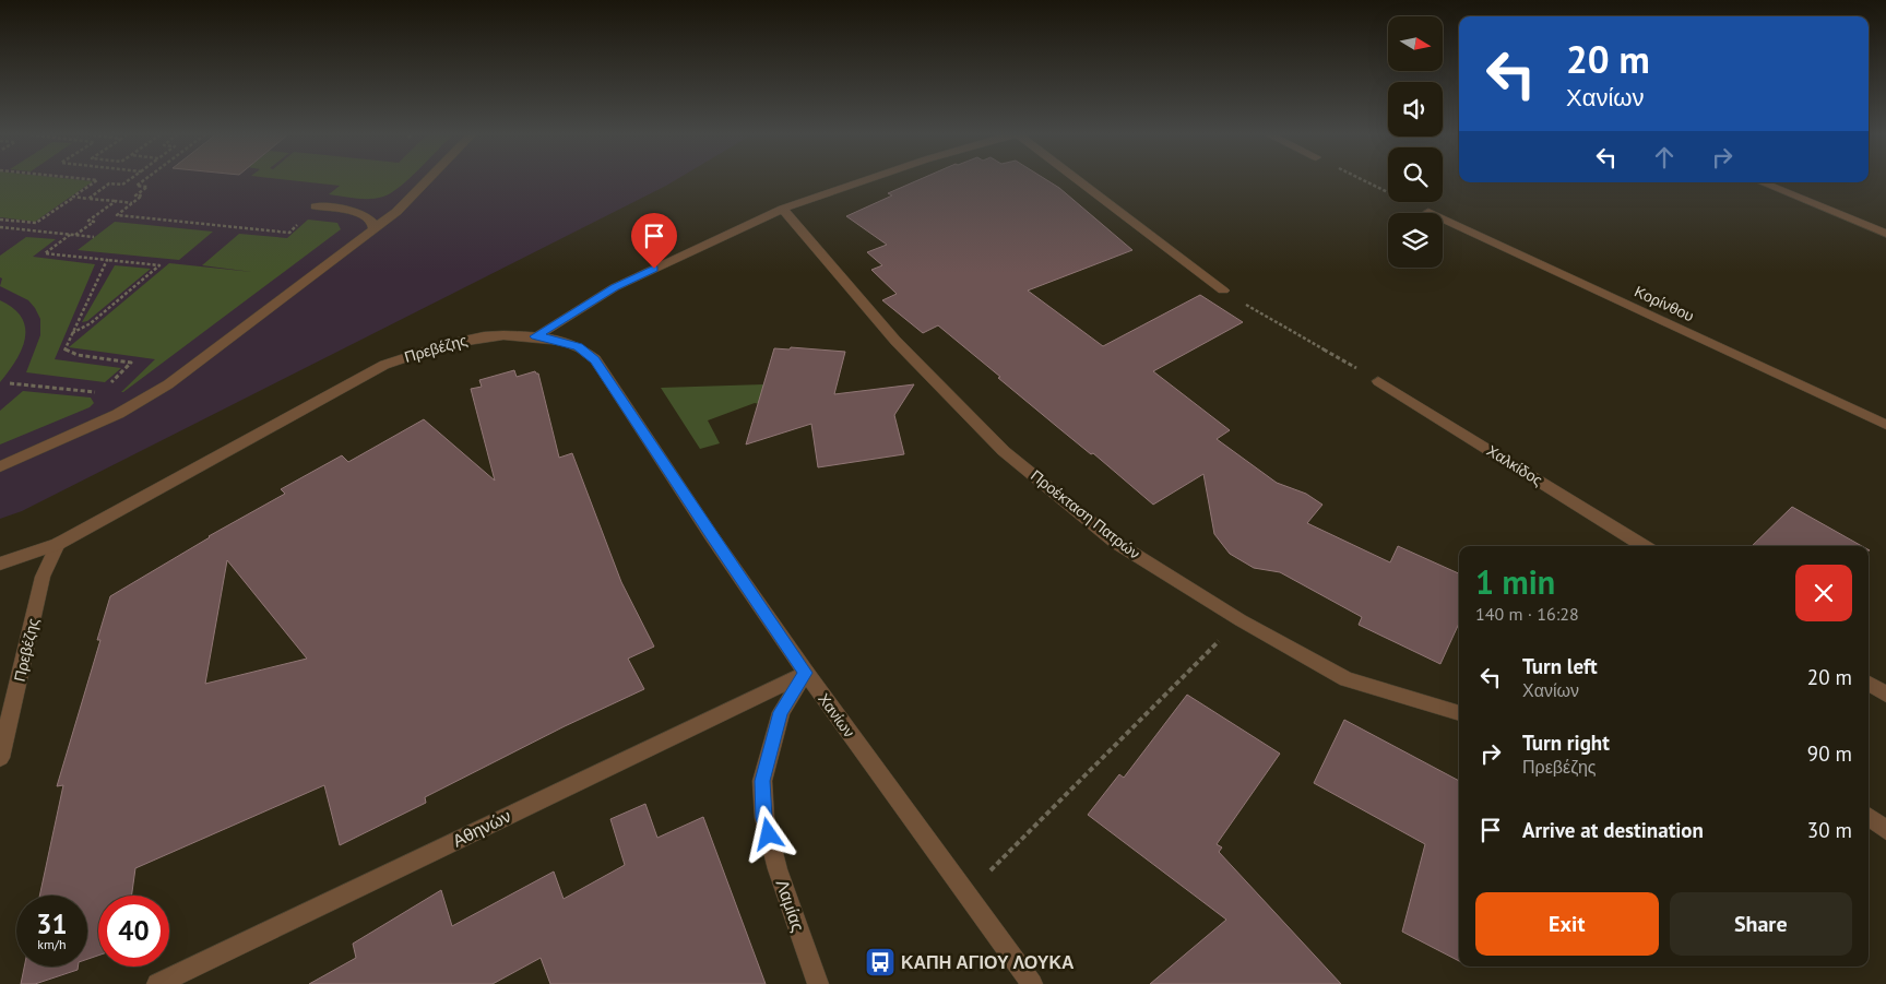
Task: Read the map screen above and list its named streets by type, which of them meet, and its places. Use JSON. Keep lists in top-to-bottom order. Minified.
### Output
{"streets":{"street":["Κορίνθου","Πρεβέζης","Χαλκίδος","Προέκταση Πατρών","Χανίων","Αθηνών","Λαμίας"]},"crossings":[["Πρεβέζης","Χανίων"],["Χανίων","Αθηνών"],["Χανίων","Λαμίας"],["Αθηνών","Λαμίας"]],"places":{"bus stop":["ΚΑΠΗ ΑΓΙΟΥ ΛΟΥΚΑ"]},"north":"right","page":{"turn":["20 m","Χανίων"],"heading":["1 min","140 m · 16:28"],"list":[{"name":"Turn left","note":"Χανίων","value":"20 m"},{"name":"Turn right","note":"Πρεβέζης","value":"90 m"},{"name":"Arrive at destination","value":"30 m"}],"buttons":["Exit","Share"],"speed":"31 km/h","limit":"40"}}
